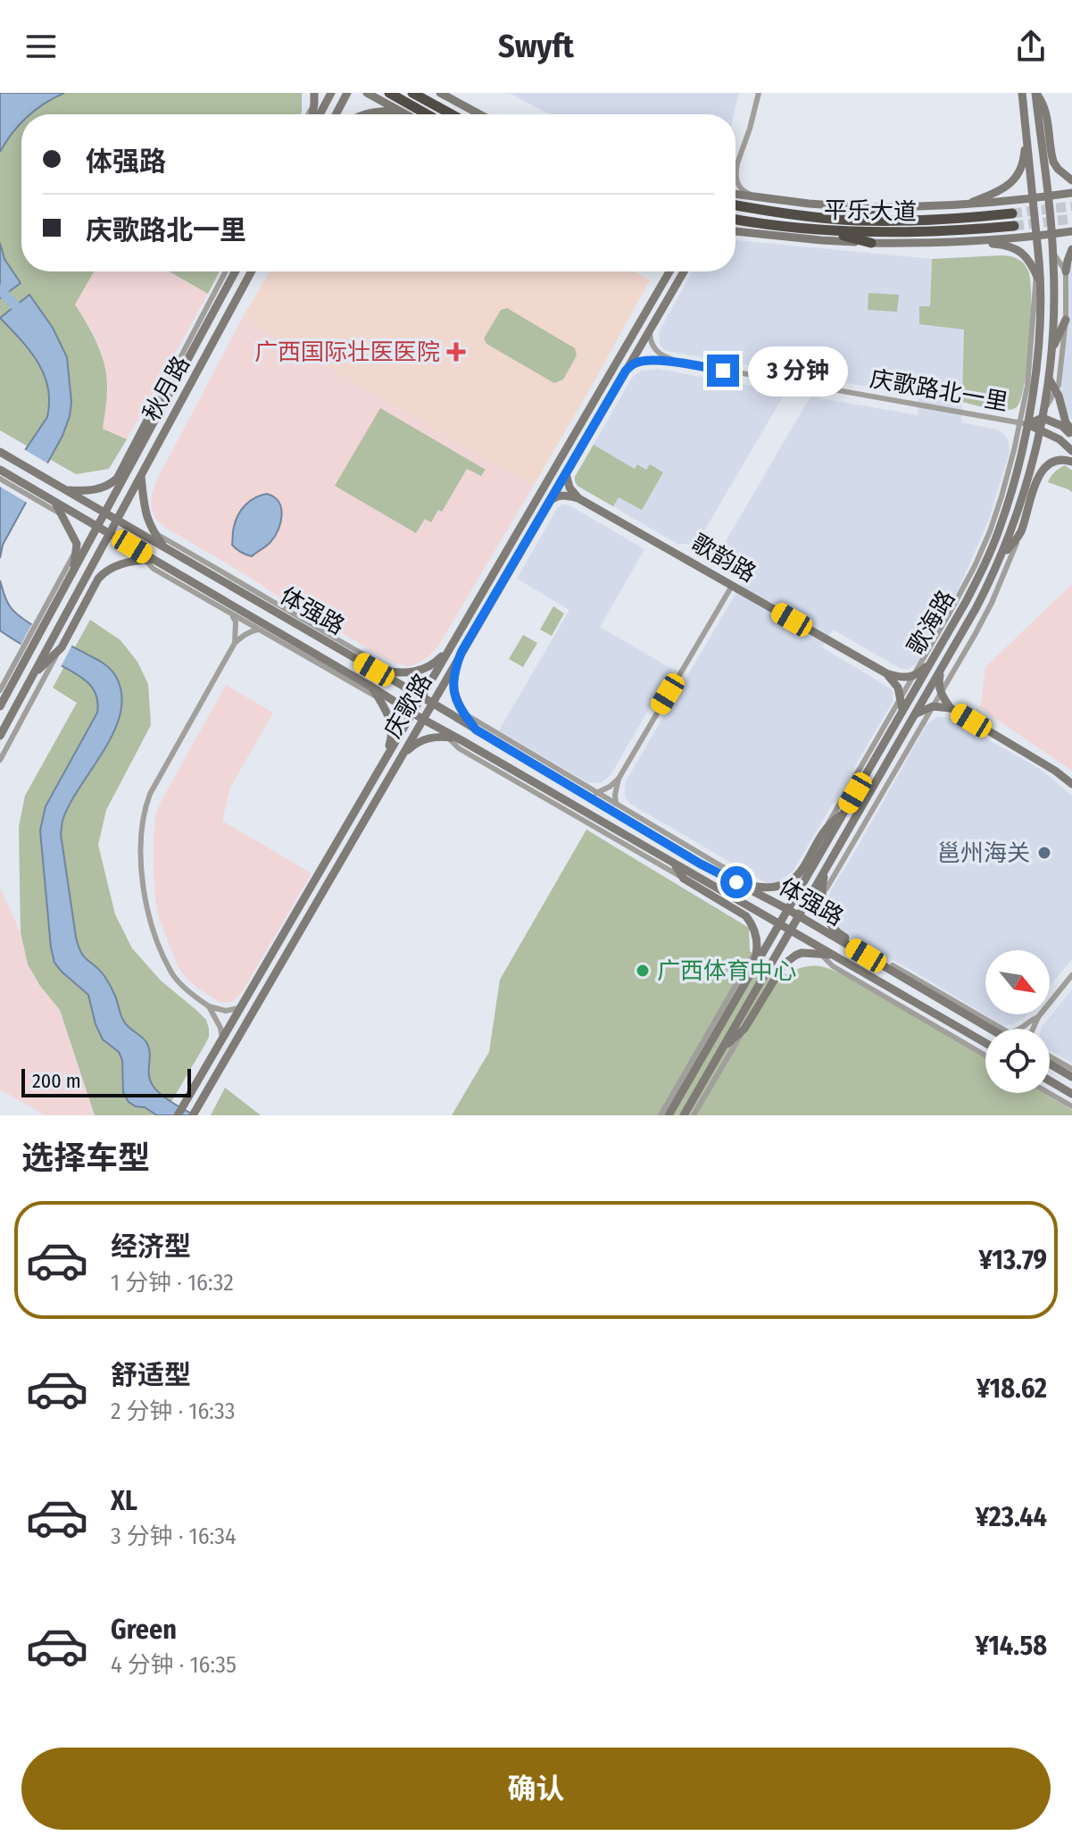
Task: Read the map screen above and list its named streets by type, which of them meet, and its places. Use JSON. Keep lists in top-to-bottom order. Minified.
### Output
{"streets":{"highway":["平乐大道"],"main road":["秋月路","歌韵路","体强路","歌海路","庆歌路"],"street":["庆歌路北一里"]},"crossings":[["秋月路","体强路"],["庆歌路北一里","歌海路"],["庆歌路北一里","庆歌路"],["歌韵路","歌海路"],["体强路","歌海路"],["体强路","庆歌路"]],"places":{"health":["广西国际壮医医院"],"other":["邕州海关","广西体育中心"]},"scale_bar":"200 m","north":"bottom right","page":{"header":"Swyft","banner":["体强路","庆歌路北一里"],"bubble":"3 分钟","scale":"200 m","heading":"选择车型","list":[{"name":"经济型","note":"1 分钟 · 16:32","value":"¥13.79"},{"name":"舒适型","note":"2 分钟 · 16:33","value":"¥18.62"},{"name":"XL","note":"3 分钟 · 16:34","value":"¥23.44"},{"name":"Green","note":"4 分钟 · 16:35","value":"¥14.58"}],"buttons":"确认"}}
